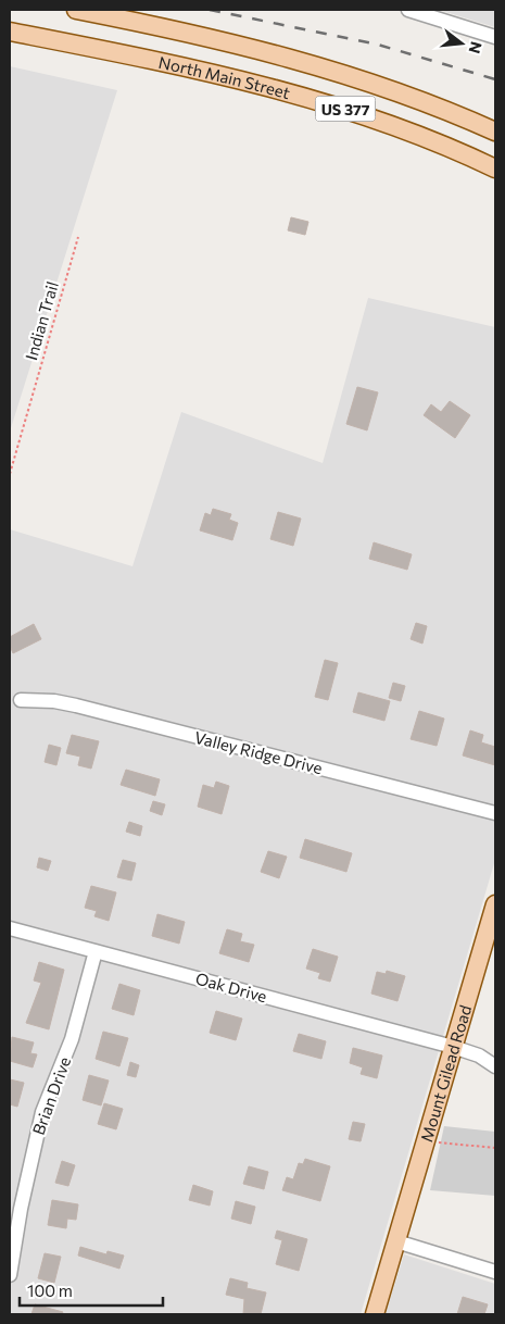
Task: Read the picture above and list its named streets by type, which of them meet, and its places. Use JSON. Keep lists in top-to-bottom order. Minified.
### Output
{"streets":{"main road":["North Main Street","US 377","Mount Gilead Road"],"street":["Valley Ridge Drive","Oak Drive","Brian Drive"],"path":["Indian Trail"]},"crossings":[["Oak Drive","Mount Gilead Road"],["Oak Drive","Brian Drive"]],"scale_bar":"100 m","north":"right"}
